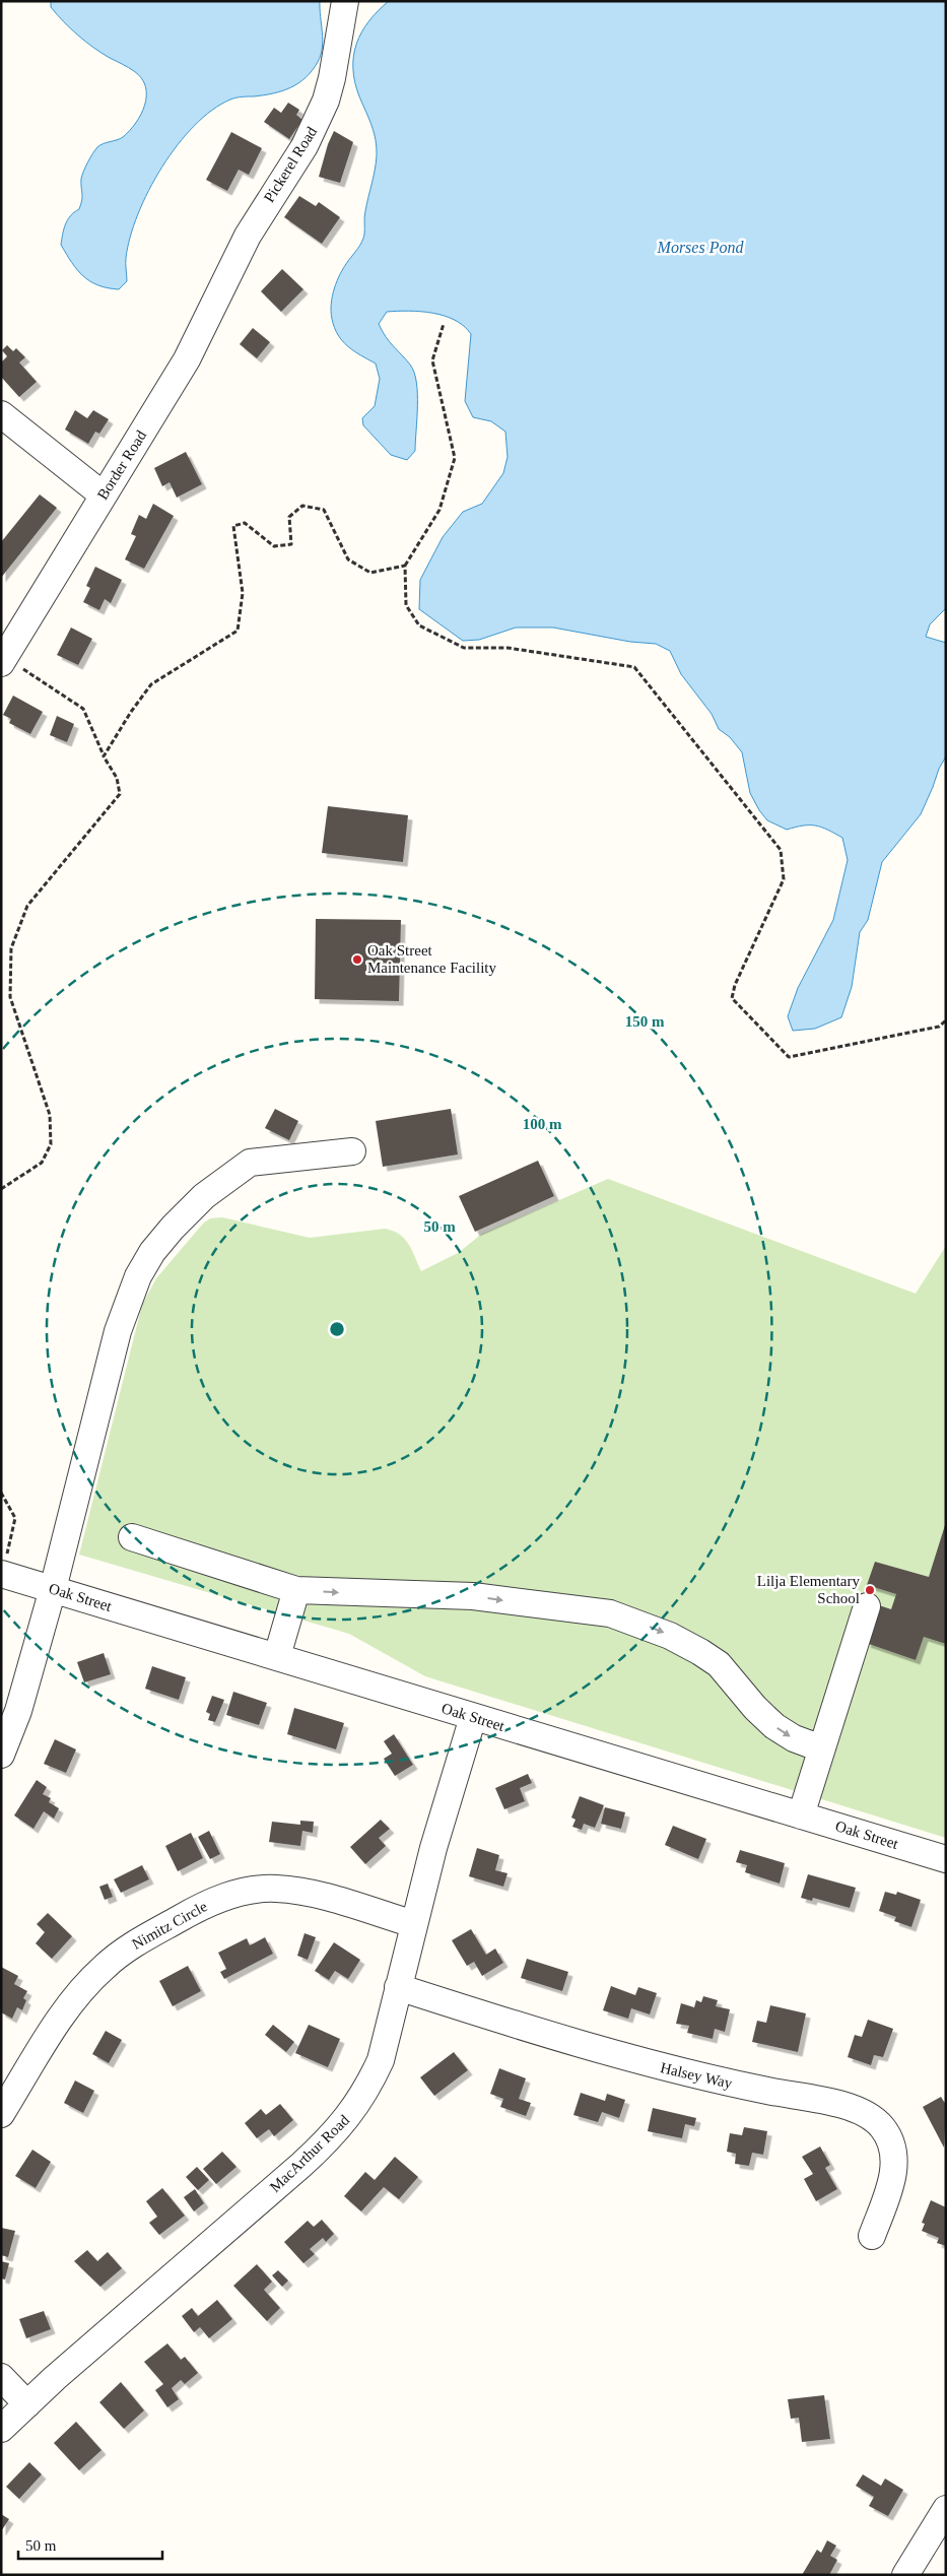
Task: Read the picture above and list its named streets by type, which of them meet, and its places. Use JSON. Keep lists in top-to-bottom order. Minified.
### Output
{"streets":{"street":["Pickerel Road","Border Road","Oak Street","Nimitz Circle","Halsey Way","MacArthur Road"]},"crossings":[["Pickerel Road","Border Road"],["Oak Street","MacArthur Road"],["Nimitz Circle","MacArthur Road"],["Halsey Way","MacArthur Road"]],"water":["Morses Pond"],"places":["Oak Street Maintenance Facility","Lilja Elementary School"],"scale_bar":"50 m","rings":["150 m","100 m","50 m"]}
